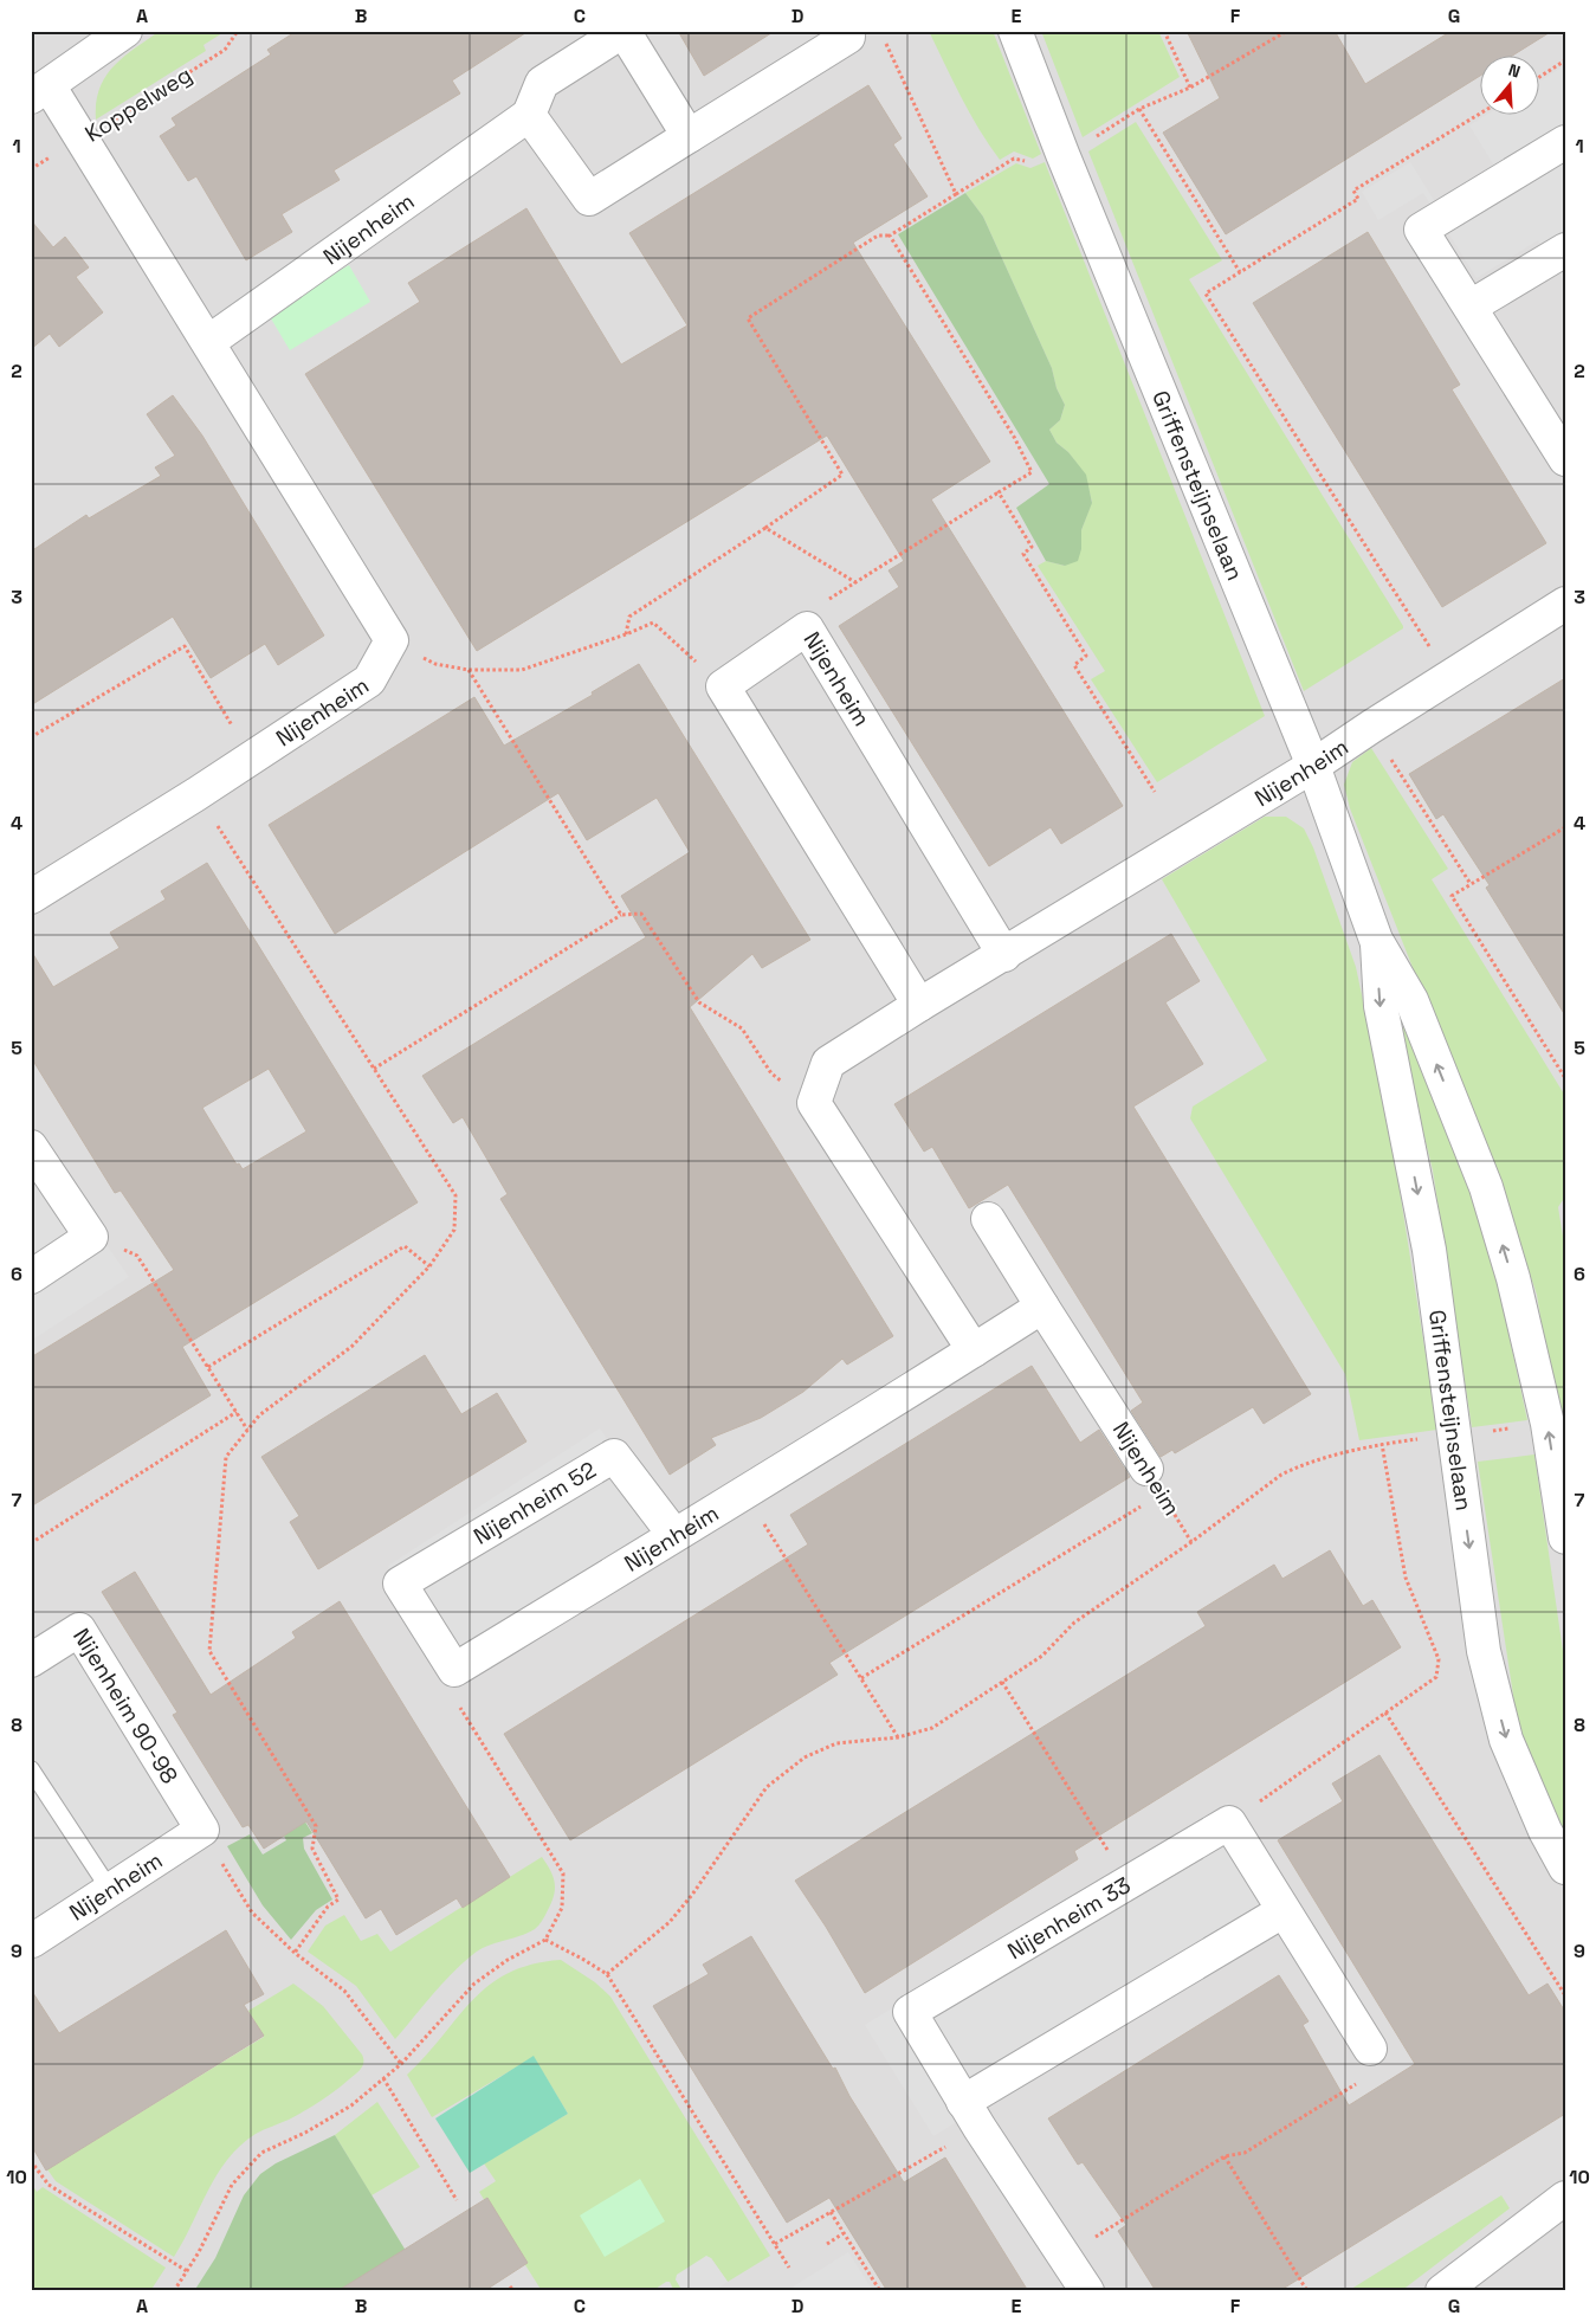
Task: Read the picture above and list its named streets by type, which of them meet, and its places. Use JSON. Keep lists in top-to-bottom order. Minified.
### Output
{"streets":{"street":["Nijenheim","Griffensteijnselaan","Nijenheim 52","Nijenheim 90-98","Nijenheim 33"],"path":["Koppelweg"]},"crossings":[["Nijenheim","Griffensteijnselaan"],["Nijenheim","Nijenheim 52"],["Nijenheim","Nijenheim 90-98"]],"north":"top","grid":{"columns":["A","B","C","D","E","F","G"],"rows":["1","2","3","4","5","6","7","8","9","10"]}}
